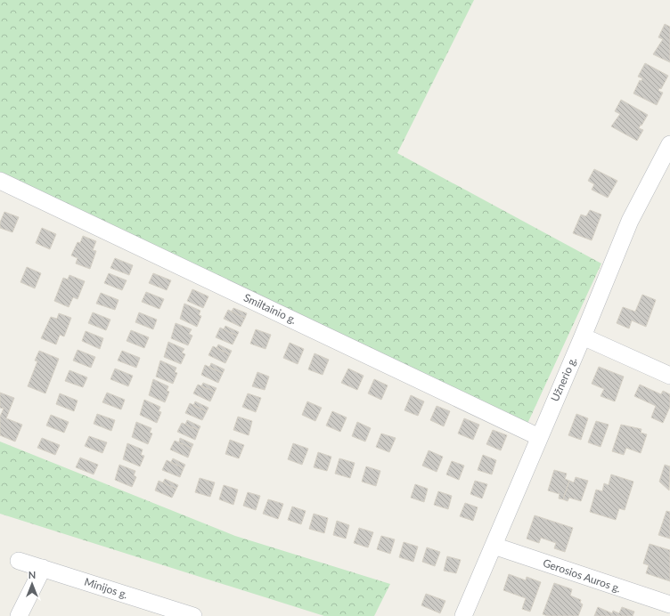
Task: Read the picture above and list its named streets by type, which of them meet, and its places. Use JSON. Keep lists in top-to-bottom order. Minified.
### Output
{"streets":{"street":["Smiltainio g.","Užnerio g.","Gerosios Auros g.","Minijos g."]},"crossings":[["Smiltainio g.","Užnerio g."],["Užnerio g.","Gerosios Auros g."]],"north":"top"}
